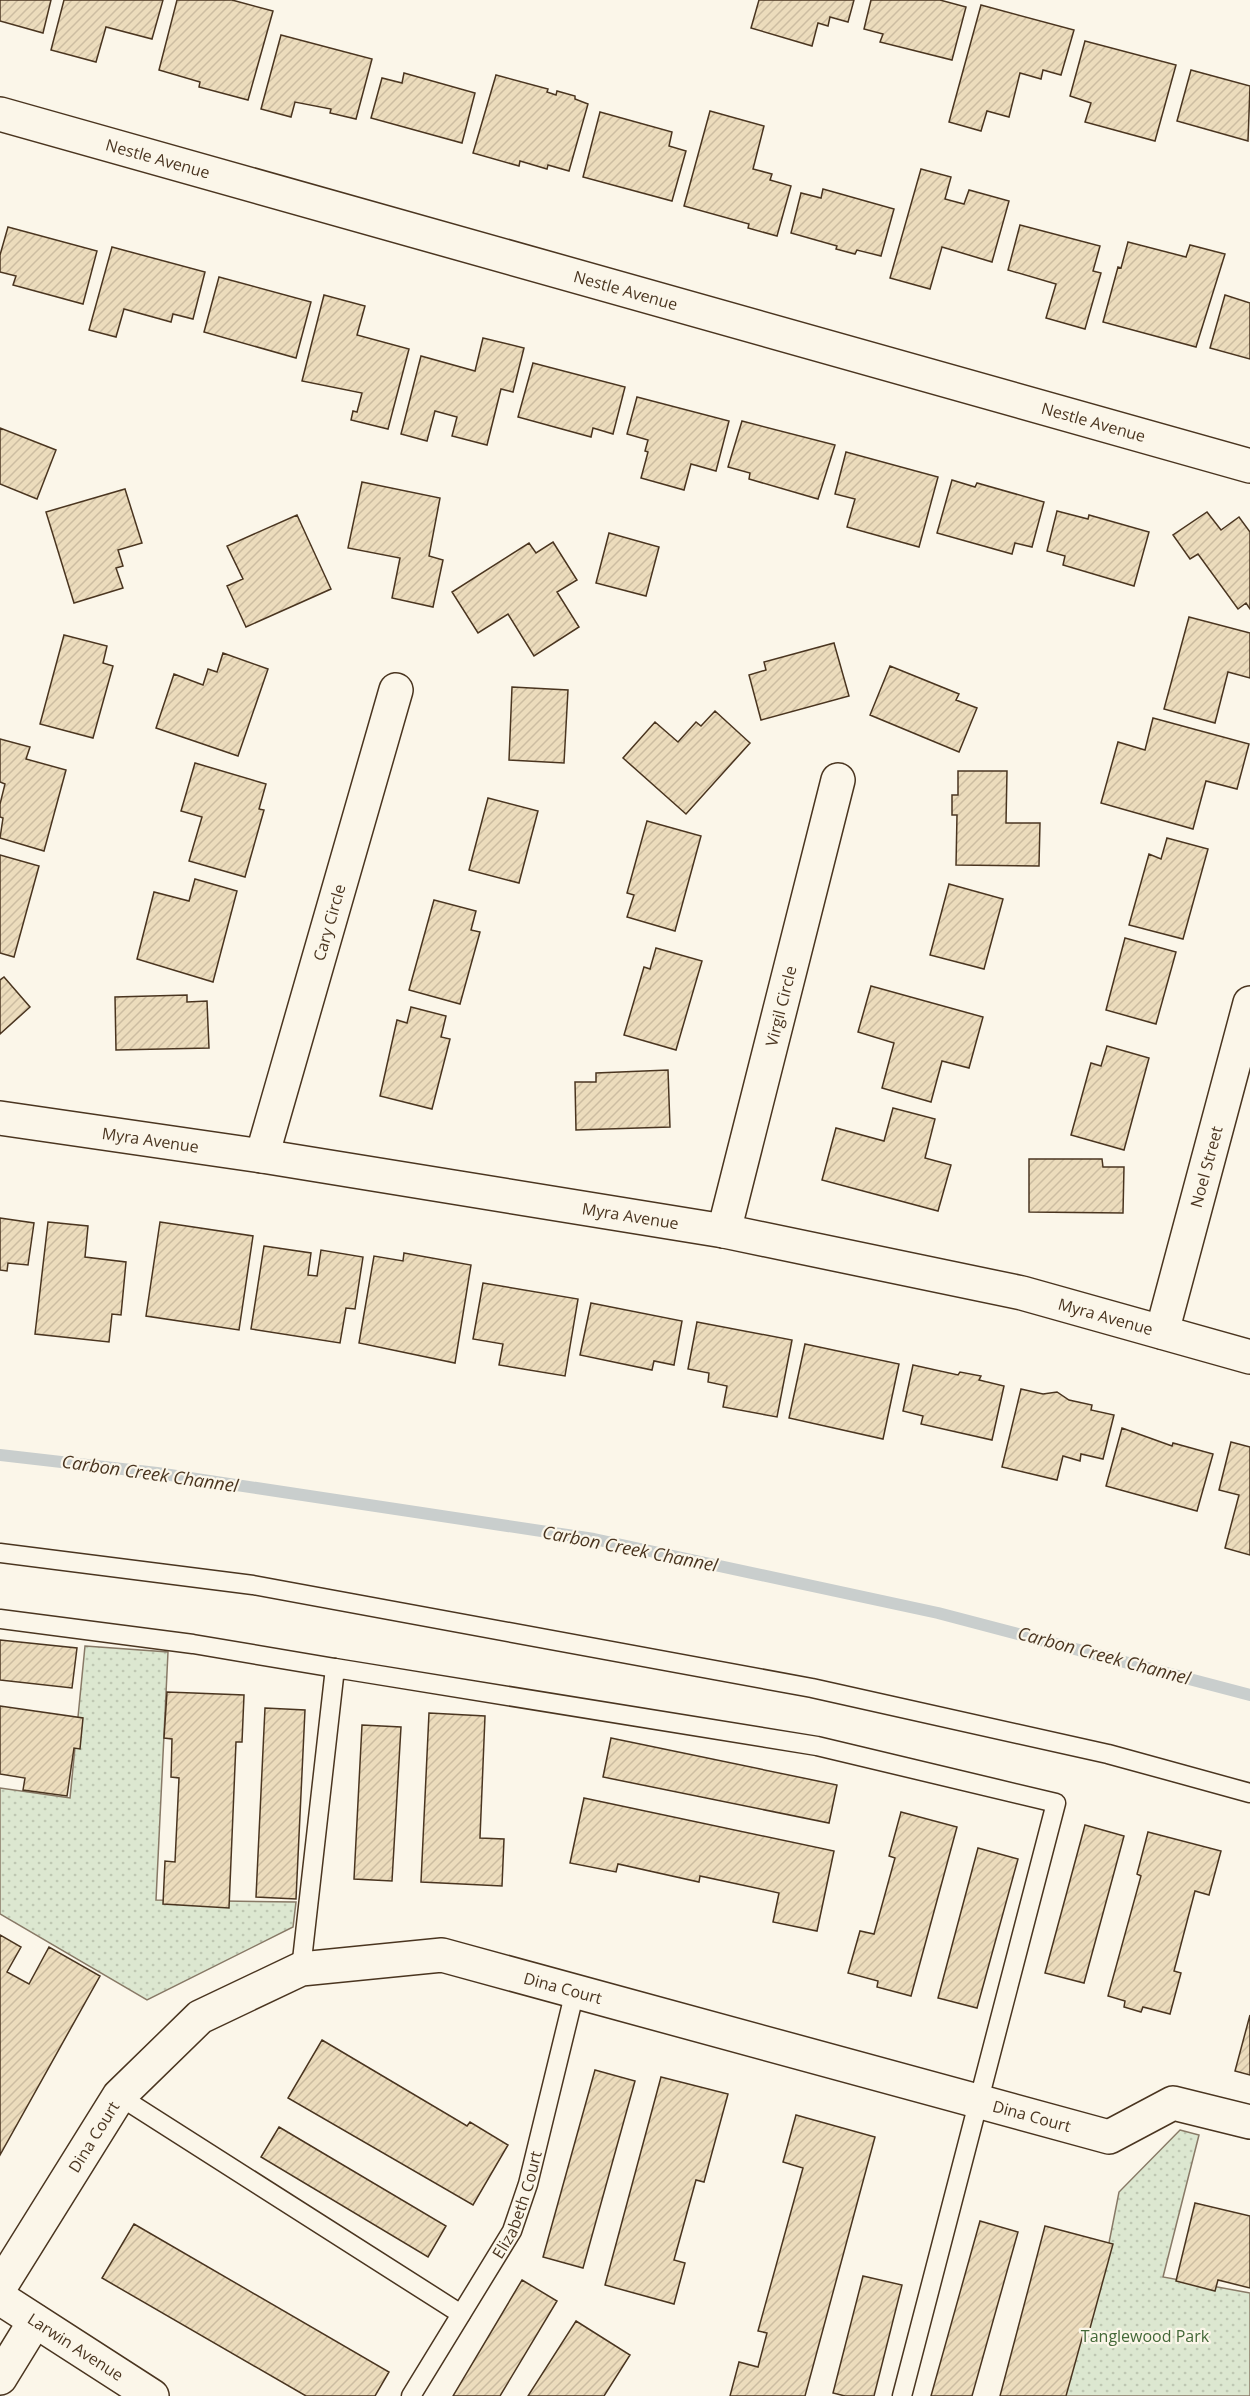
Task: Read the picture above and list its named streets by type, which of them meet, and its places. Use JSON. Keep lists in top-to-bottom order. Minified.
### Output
{"streets":{"street":["Nestle Avenue","Cary Circle","Virgil Circle","Myra Avenue","Noel Street","Dina Court","Larwin Avenue"],"lane":["Elizabeth Court"]},"crossings":[["Cary Circle","Myra Avenue"],["Virgil Circle","Myra Avenue"],["Myra Avenue","Noel Street"],["Dina Court","Elizabeth Court"]],"water":["Carbon Creek Channel"],"parks":["Tanglewood Park"]}
